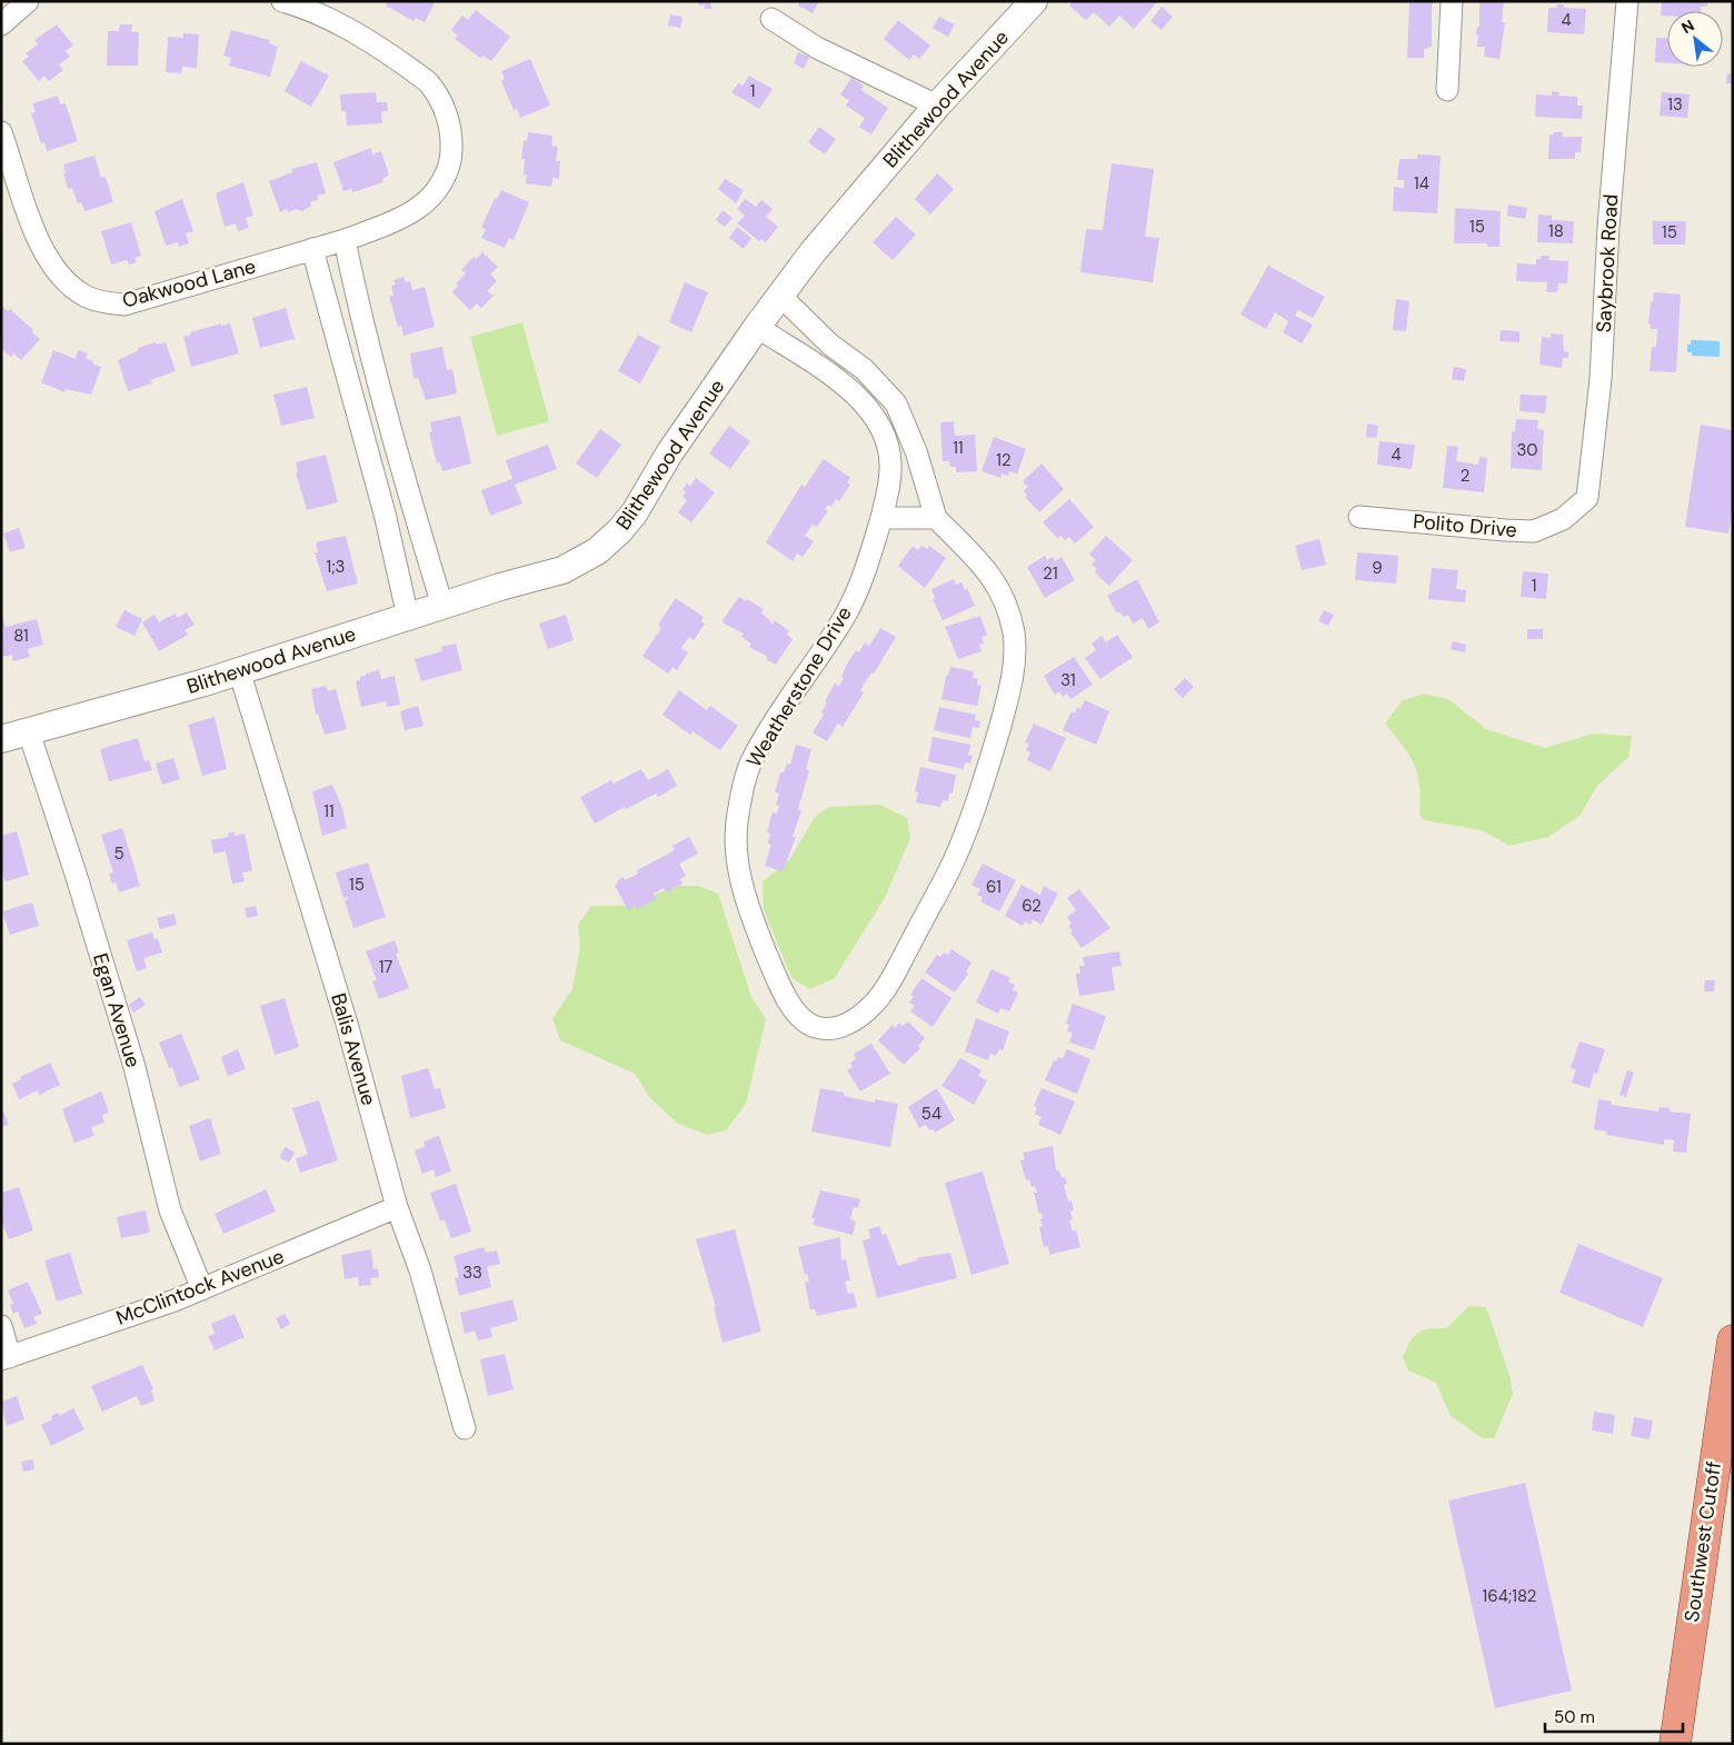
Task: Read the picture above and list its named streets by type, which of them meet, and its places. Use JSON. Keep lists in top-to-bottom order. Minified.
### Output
{"streets":{"main road":["Southwest Cutoff"],"street":["Blithewood Avenue","Saybrook Road","Oakwood Lane","Polito Drive","Weatherstone Drive","Egan Avenue","Balis Avenue","McClintock Avenue"]},"crossings":[["Blithewood Avenue","Weatherstone Drive"],["Blithewood Avenue","Egan Avenue"],["Blithewood Avenue","Balis Avenue"],["Saybrook Road","Polito Drive"],["Egan Avenue","McClintock Avenue"],["Balis Avenue","McClintock Avenue"]],"house_numbers":["4","1","13","14","15","18","15","11","30","4","12","2","1;3","9","21","1","81","31","11","5","15","61","62","17","54","33","164;182"],"scale_bar":"50 m","north":"top left"}
